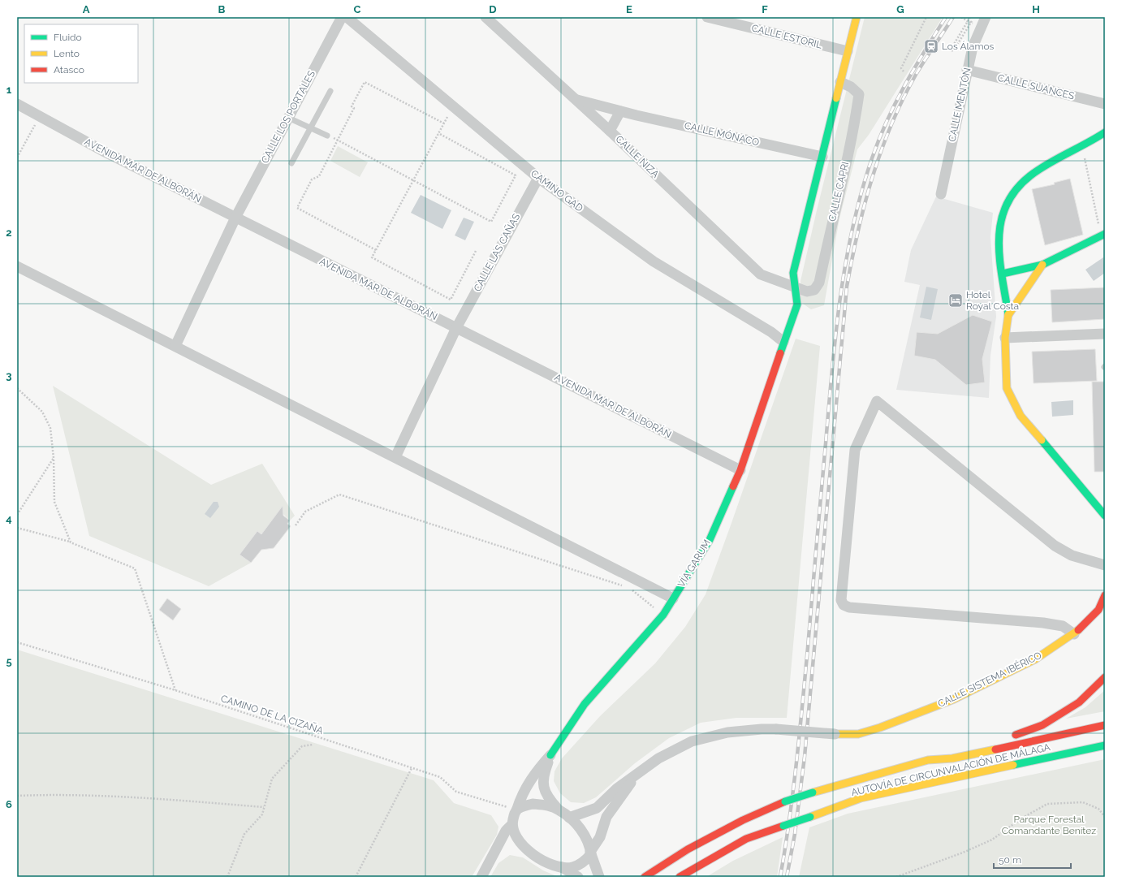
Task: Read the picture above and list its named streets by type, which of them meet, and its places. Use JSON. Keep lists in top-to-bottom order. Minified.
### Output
{"streets":{"main road":["VÍA GARUM","CALLE SISTEMA IBÉRICO","AUTOVÍA DE CIRCUNVALACIÓN DE MÁLAGA"],"street":["CALLE ESTORIL","CALLE SUANCES","CALLE MENTÓN","CALLE LOS PORTALES","CALLE MÓNACO","CALLE NIZA","AVENIDA MAR DE ALBORÁN","CAMINO GAD","CALLE CAPRI","CALLE LAS CAÑAS"],"path":["CAMINO DE LA CIZAÑA"]},"crossings":[["CALLE SUANCES","CALLE MENTÓN"],["CALLE LOS PORTALES","AVENIDA MAR DE ALBORÁN"],["CALLE MÓNACO","CALLE NIZA"],["CALLE NIZA","CALLE CAPRI"],["AVENIDA MAR DE ALBORÁN","CALLE LAS CAÑAS"],["AVENIDA MAR DE ALBORÁN","VÍA GARUM"],["CAMINO GAD","CALLE LAS CAÑAS"],["CAMINO GAD","VÍA GARUM"],["VÍA GARUM","CAMINO DE LA CIZAÑA"]],"parks":["Parque Forestal Comandante Benítez"],"places":{"station":["Los Álamos"],"hotel":["Hotel Royal Costa"]},"legend":["Fluido","Lento","Atasco"],"scale_bar":"50 m","grid":{"columns":["A","B","C","D","E","F","G","H"],"rows":["1","2","3","4","5","6"]}}
